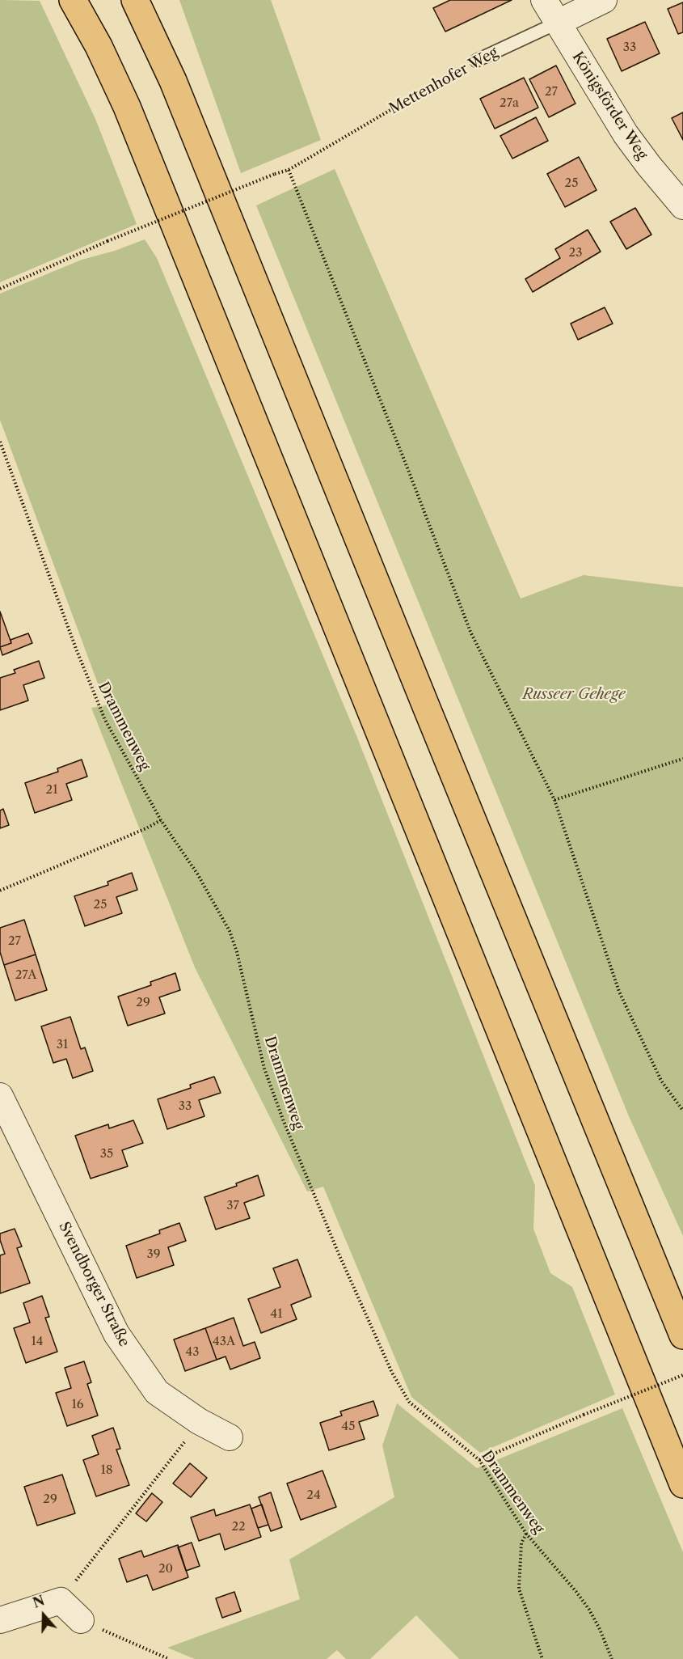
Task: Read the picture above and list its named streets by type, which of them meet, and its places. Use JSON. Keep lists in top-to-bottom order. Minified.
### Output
{"streets":{"street":["Mettenhofer Weg","Königsförder Weg","Svendborger Straße"],"path":["Drammenweg"]},"crossings":[["Mettenhofer Weg","Königsförder Weg"]],"parks":["Russeer Gehege"],"house_numbers":["33","27","27a","25","23","21","25","27","27A","29","31","33","35","37","39","41","14","43A","43","16","45","18","24","29","22","20"],"north":"top"}
